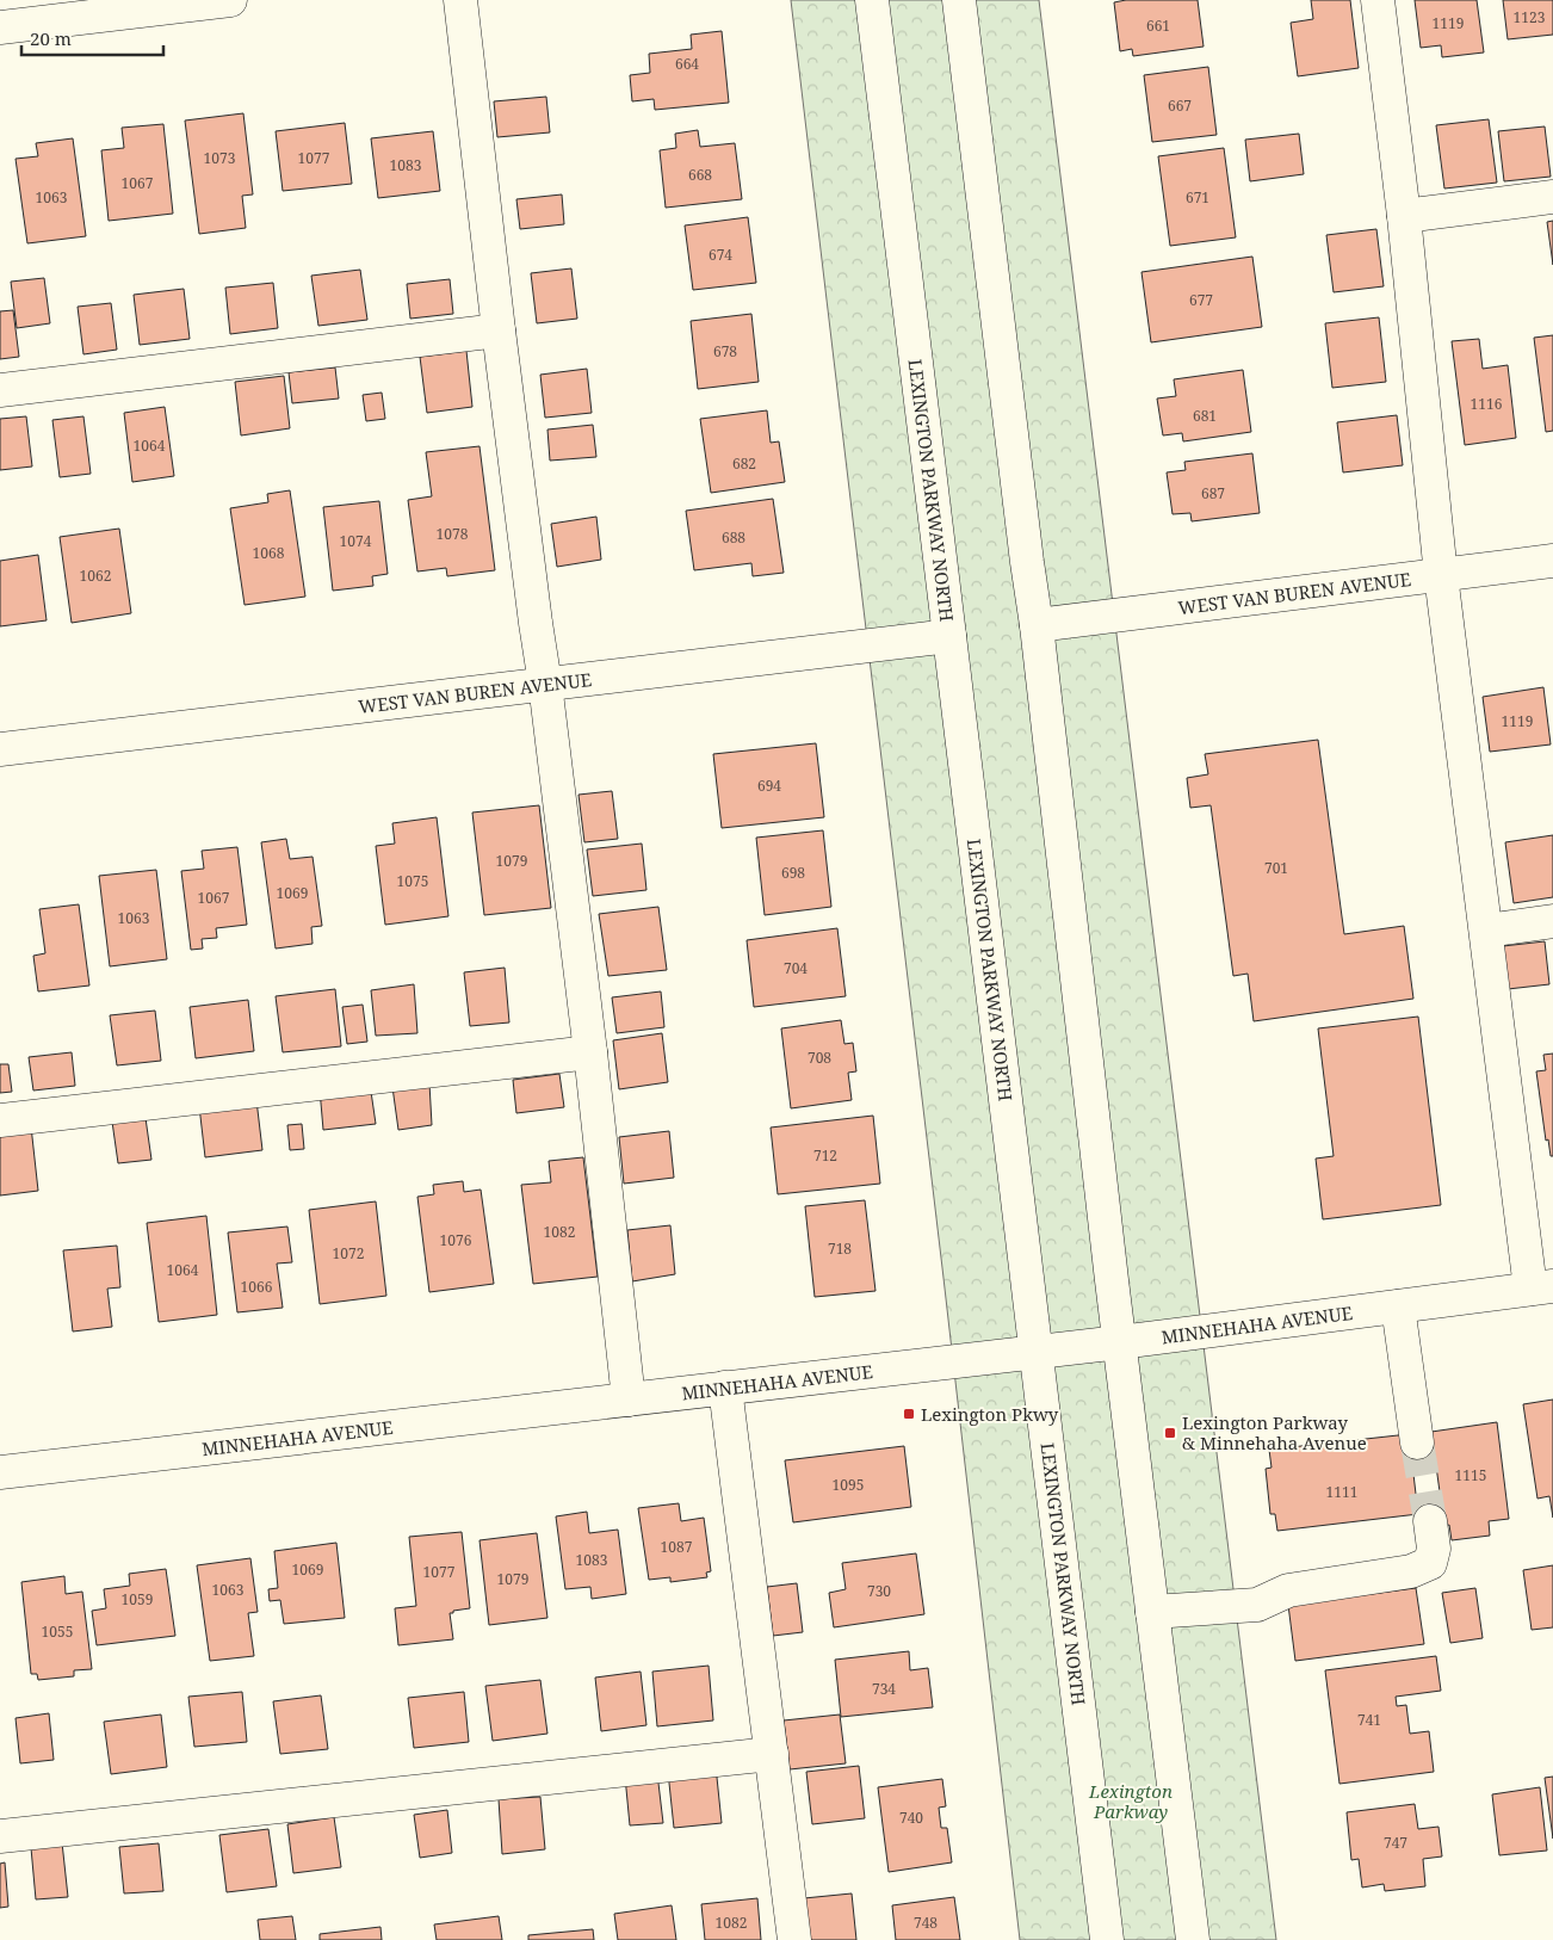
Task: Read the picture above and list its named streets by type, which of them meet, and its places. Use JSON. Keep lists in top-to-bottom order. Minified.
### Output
{"streets":{"main road":["LEXINGTON PARKWAY NORTH","WEST VAN BUREN AVENUE","MINNEHAHA AVENUE"]},"crossings":[["LEXINGTON PARKWAY NORTH","WEST VAN BUREN AVENUE"],["LEXINGTON PARKWAY NORTH","MINNEHAHA AVENUE"]],"parks":["Lexington Parkway"],"places":{"transit":["Lexington Pkwy","Lexington Parkway & Minnehaha Avenue"]},"house_numbers":["1123","1119","661","664","667","1073","1077","1083","668","1067","1063","671","674","677","678","1116","681","1064","682","687","1078","688","1074","1068","1062","1119","694","1079","701","698","1075","1069","1067","1063","704","708","712","1082","1076","718","1072","1064","1066","1115","1095","1111","1087","1083","1069","1077","1079","1063","730","1059","1055","734","741","740","747","1082","748"],"scale_bar":"20 m"}
